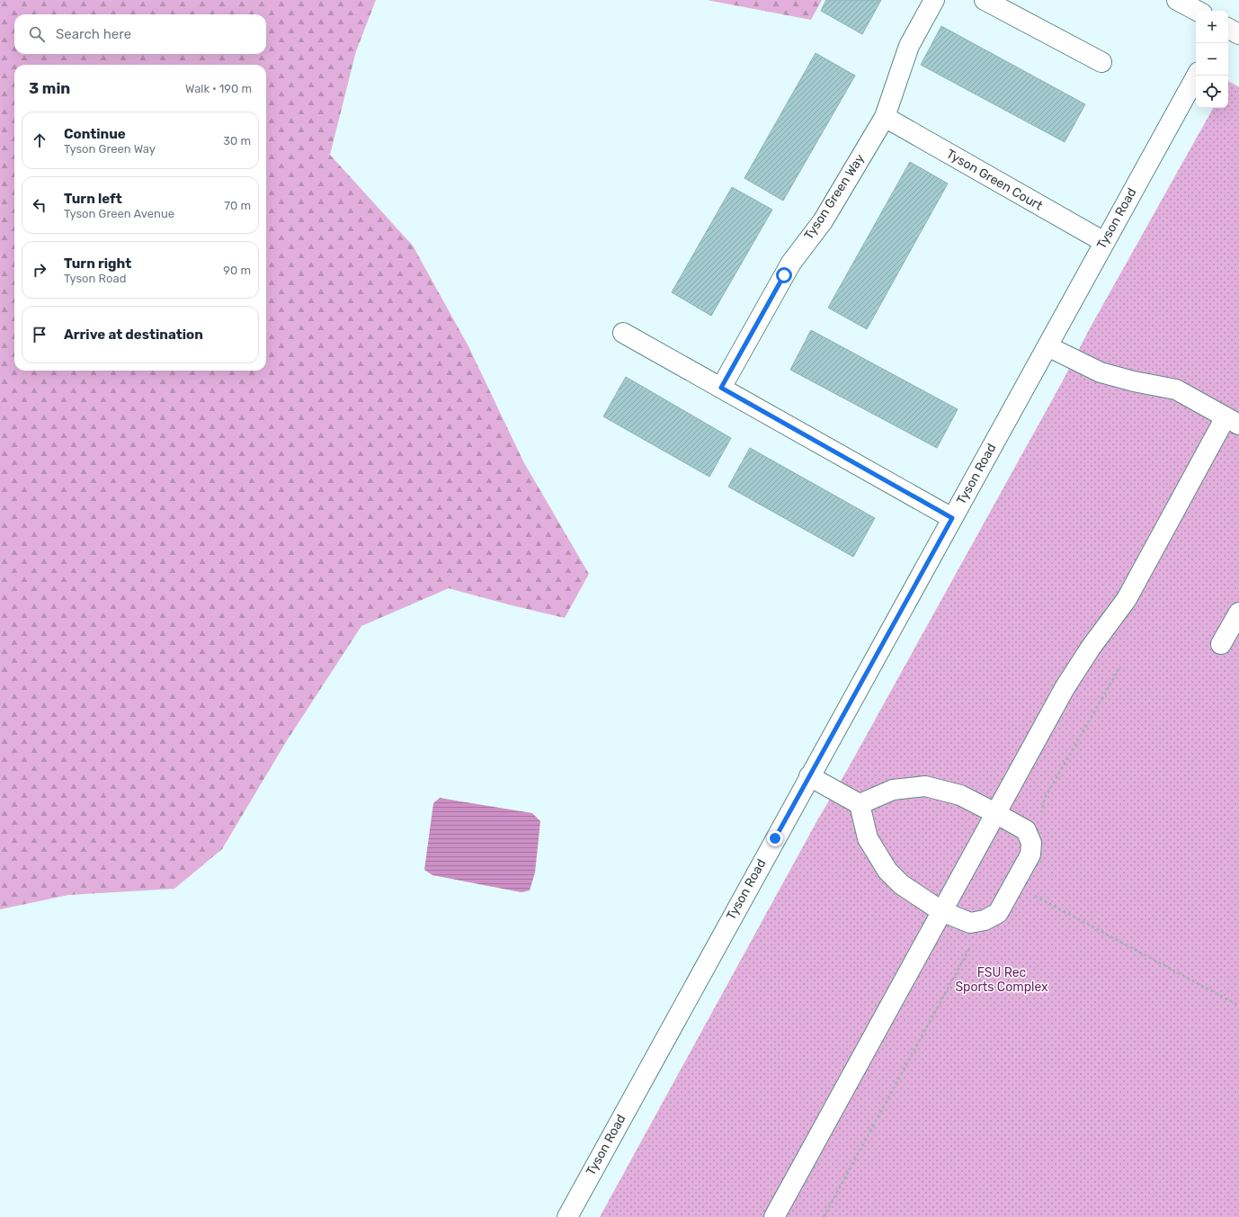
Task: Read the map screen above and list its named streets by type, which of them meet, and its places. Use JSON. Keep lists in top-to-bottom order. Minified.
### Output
{"streets":{"street":["Tyson Green Court","Tyson Green Way","Tyson Road"]},"crossings":[["Tyson Green Court","Tyson Green Way"],["Tyson Green Court","Tyson Road"]],"parks":["FSU Rec Sports Complex"],"page":{"map_buttons":["+","−"],"search":"Search here","heading":["3 min","Walk · 190 m"],"list":[["Continue","Tyson Green Way","30 m"],["Turn left","Tyson Green Avenue","70 m"],["Turn right","Tyson Road","90 m"],"Arrive at destination"]}}
